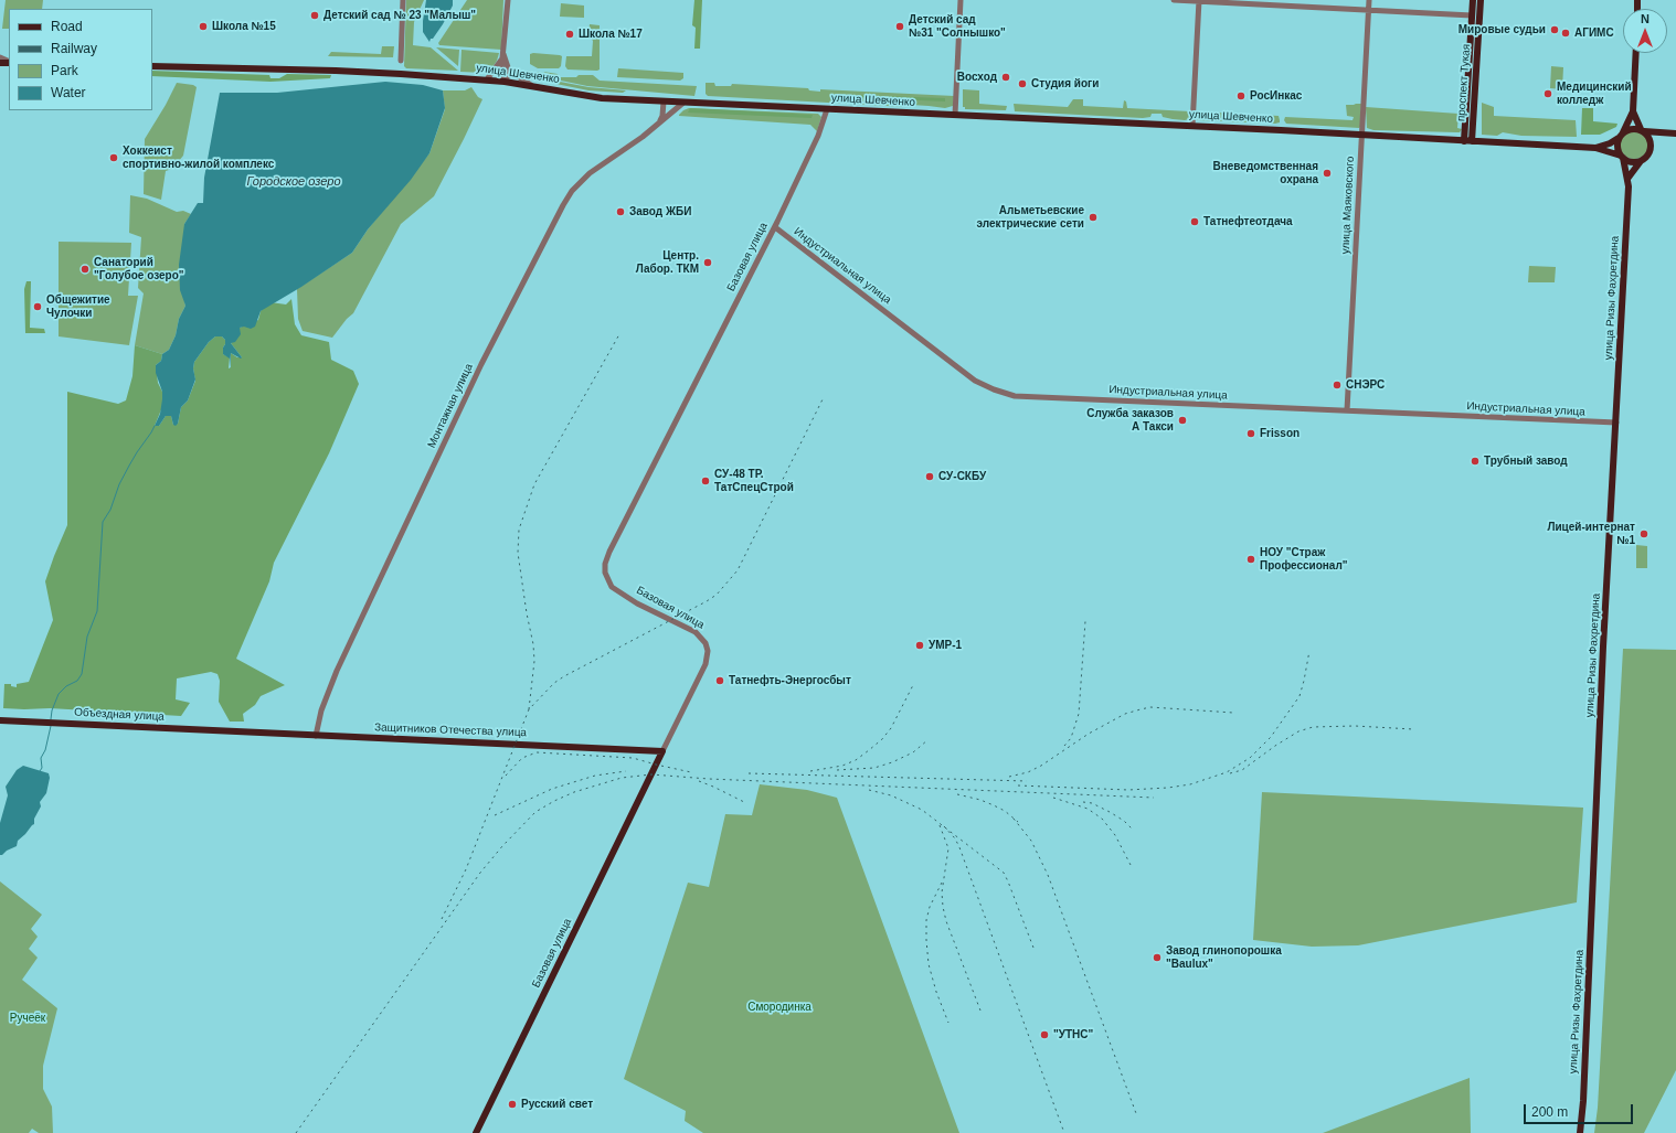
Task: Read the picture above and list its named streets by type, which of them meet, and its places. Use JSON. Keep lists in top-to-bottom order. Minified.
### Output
{"streets":{"main road":["улица Шевченко","проспект Тукая","Базовая улица","улица Ризы Фахретдина","Объездная улица","Защитников Отечества улица"],"street":["улица Маяковского","Индустриальная улица","Монтажная улица"]},"crossings":[["улица Шевченко","проспект Тукая"],["улица Шевченко","улица Маяковского"],["улица Шевченко","Базовая улица"],["улица Шевченко","Монтажная улица"],["улица Маяковского","Индустриальная улица"],["Базовая улица","Индустриальная улица"],["Базовая улица","Защитников Отечества улица"],["Индустриальная улица","улица Ризы Фахретдина"],["Монтажная улица","Защитников Отечества улица"],["Объездная улица","Защитников Отечества улица"]],"water":["Городское озеро"],"parks":["Смородинка","Ручеёк"],"places":["Детский сад № 23 \"Малыш\"","Школа №15","Детский сад №31 \"Солнышко\"","Мировые судьи","АГИМС","Школа №17","Восход","Студия йоги","Медицинский колледж","РосИнкас","Хоккеист спортивно-жилой комплекс","Вневедомственная охрана","Завод ЖБИ","Альметьевские электрические сети","Татнефтеотдача","Центр. Лабор. ТКМ","Санаторий \"Голубое озеро\"","Общежитие Чулочки","СНЭРС","Служба заказов А Такси","Frisson","Трубный завод","СУ-СКБУ","СУ-48 ТР. ТатСпецСтрой","Лицей-интернат №1","НОУ \"Страж Профессионал\"","УМР-1","Татнефть-Энергосбыт","Завод глинопорошка \"Baulux\"","\"УТНС\"","Русский свет"],"legend":["Road","Railway","Park","Water"],"scale_bar":"200 m","north":"top"}
